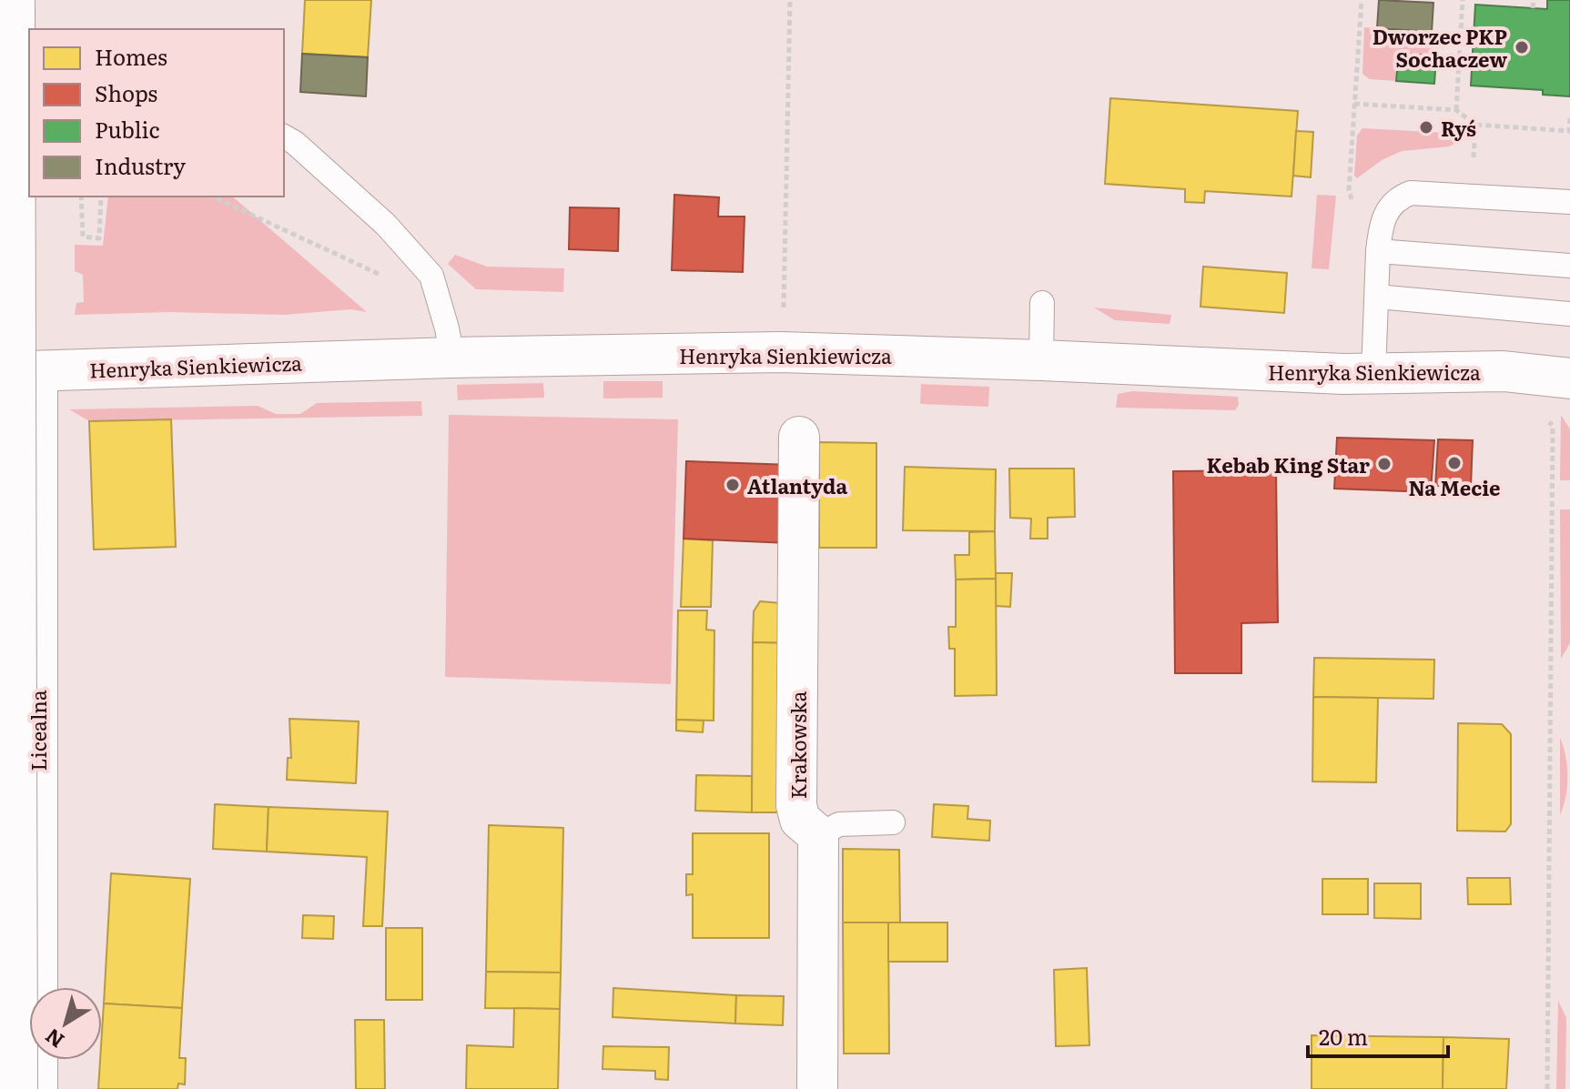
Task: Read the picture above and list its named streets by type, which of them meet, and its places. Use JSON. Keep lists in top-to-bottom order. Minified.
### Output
{"streets":{"street":["Henryka Sienkiewicza","Licealna","Krakowska"]},"crossings":[["Henryka Sienkiewicza","Licealna"]],"places":["Dworzec PKP Sochaczew","Ryś","Na Mecie","Kebab King Star","Atlantyda"],"legend":["Homes","Shops","Public","Industry"],"scale_bar":"20 m","north":"bottom left"}
